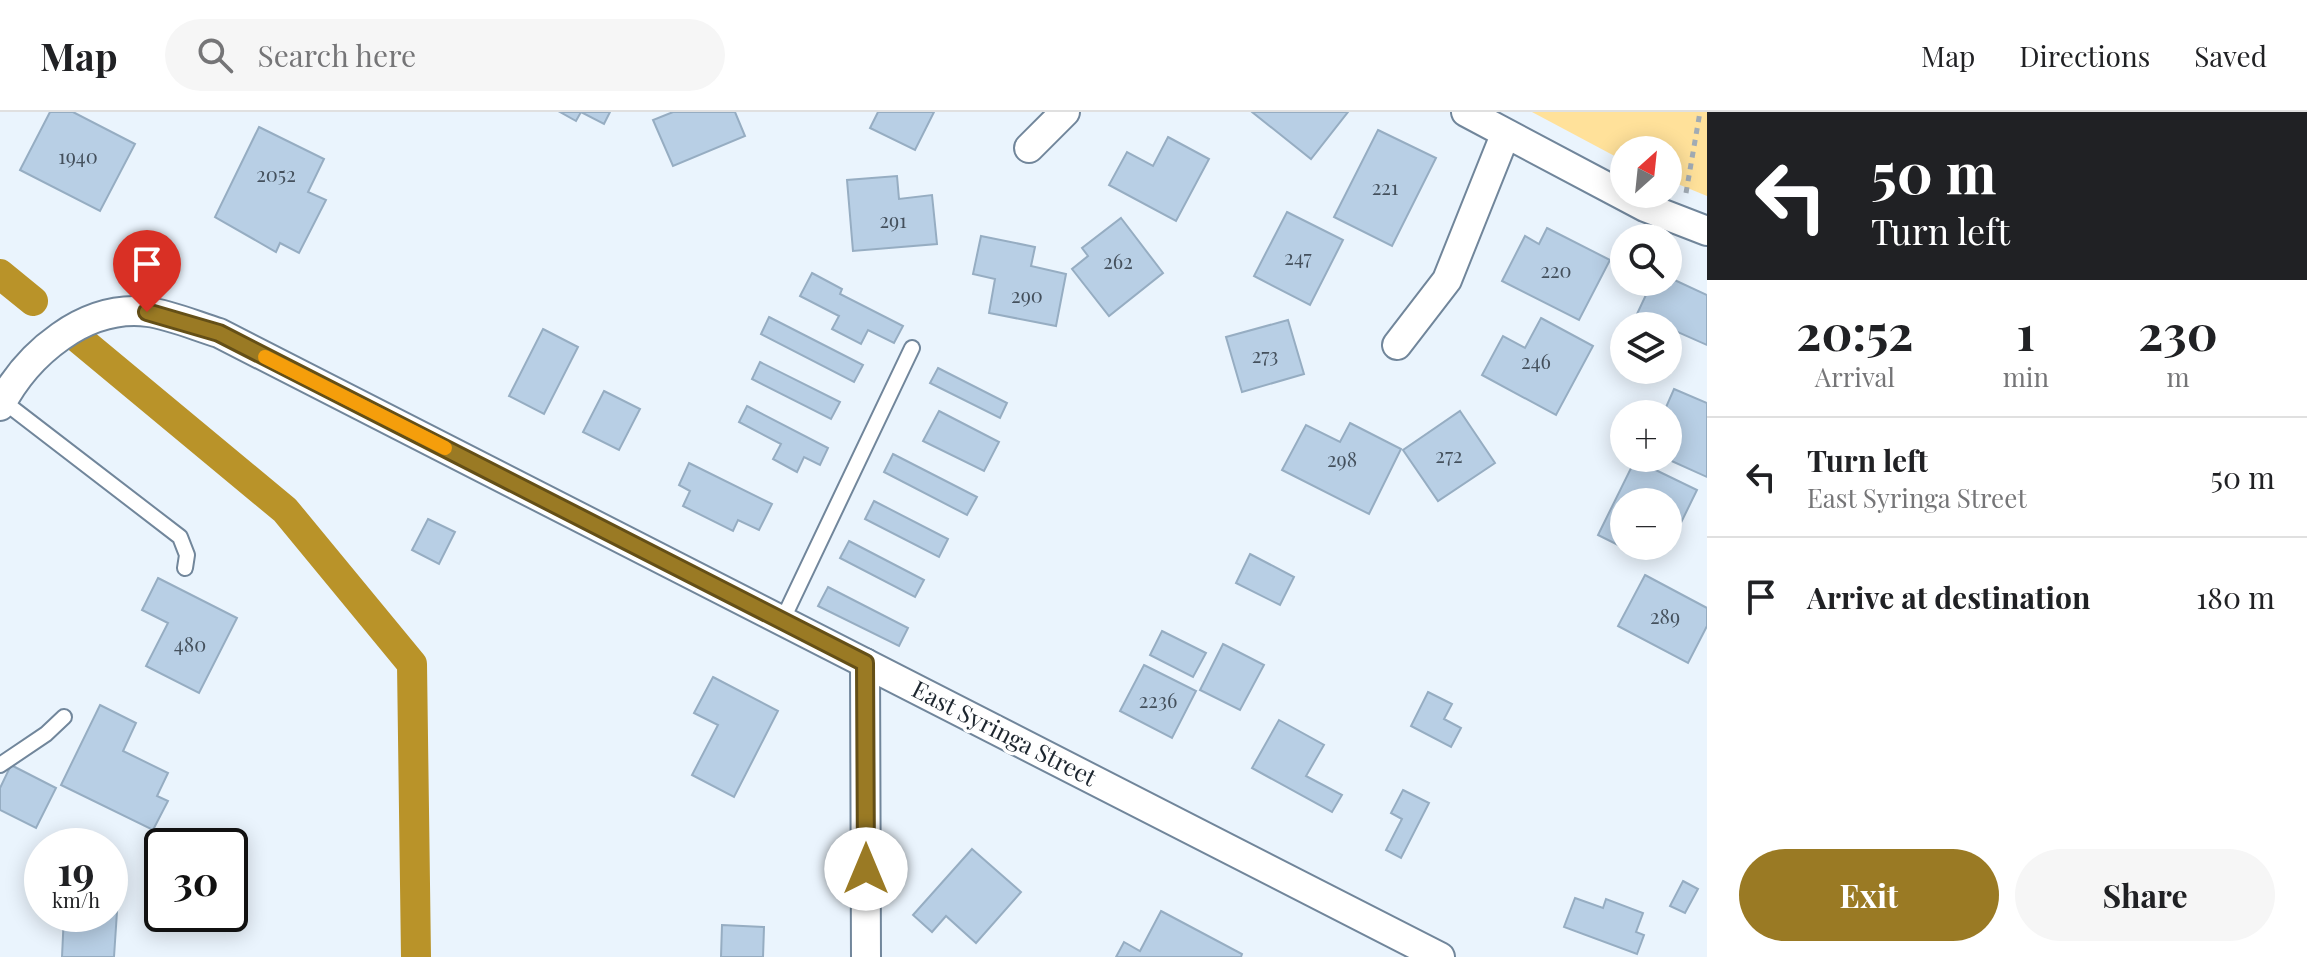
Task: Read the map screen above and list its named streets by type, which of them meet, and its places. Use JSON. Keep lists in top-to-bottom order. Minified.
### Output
{"streets":{"street":["East Syringa Street"]},"house_numbers":["1940","2052","221","291","247","262","220","290","273","246","272","298","289","480","2236"],"north":"top right","page":{"header":"Map","search":"Search here","nav":["Map","Directions","Saved"],"turn":["50 m","Turn left"],"map_buttons":["+","−"],"eta":["20:52","Arrival","1","min","230","m"],"list":[{"name":"Turn left","note":"East Syringa Street","value":"50 m"},{"name":"Arrive at destination","value":"180 m"}],"speed":"19 km/h","limit":"30","buttons":["Exit","Share"]}}
